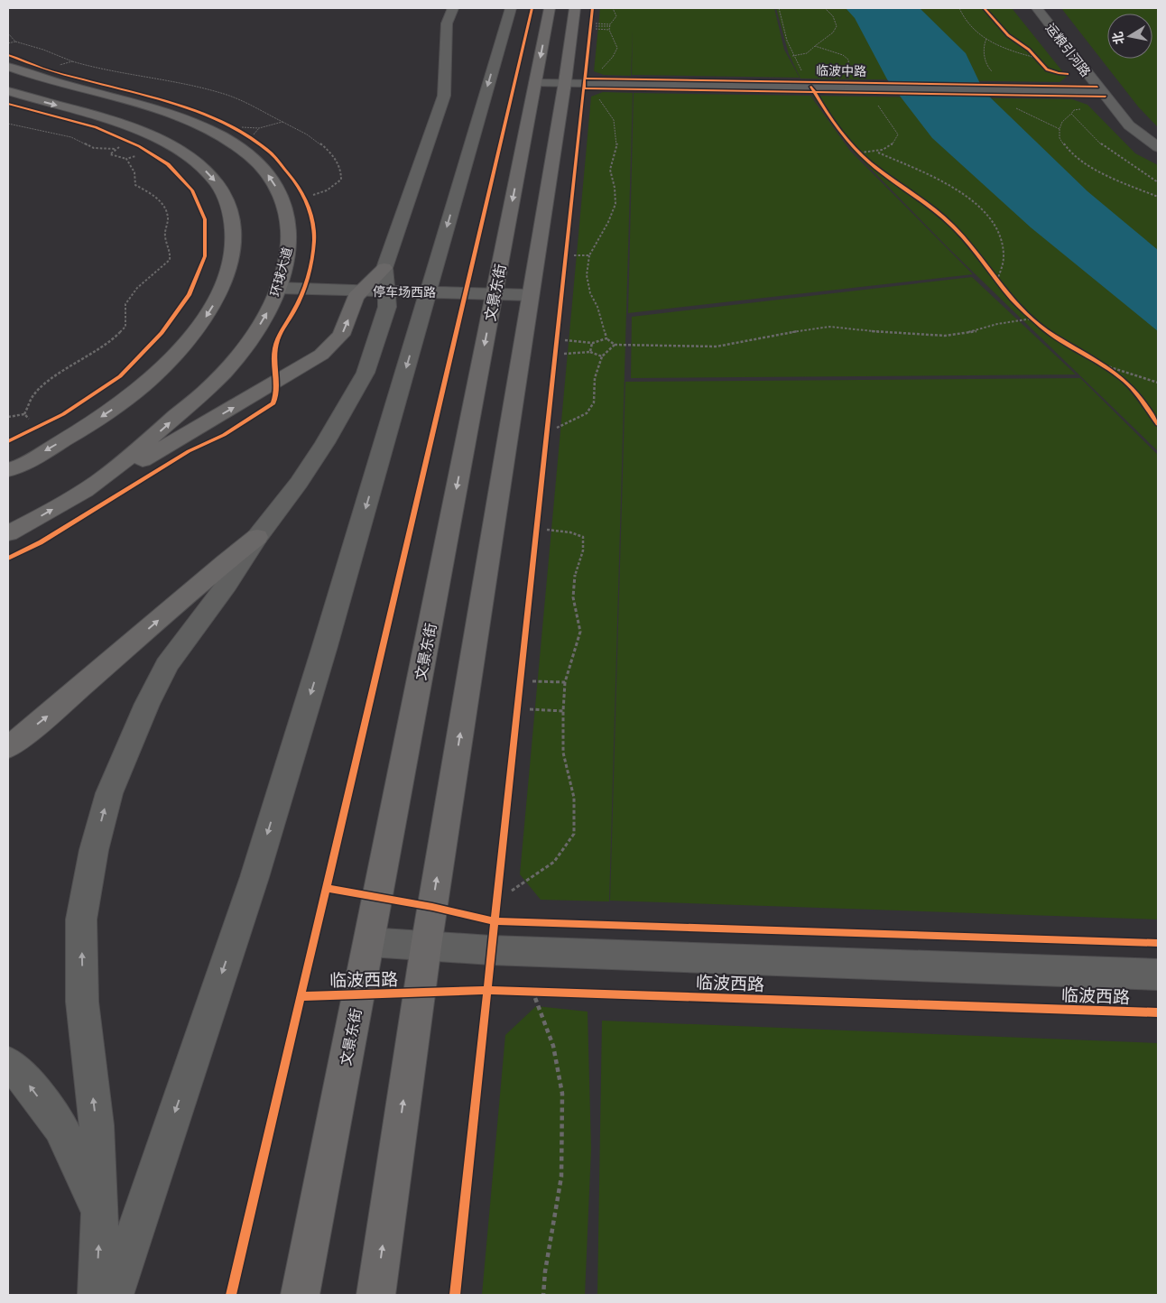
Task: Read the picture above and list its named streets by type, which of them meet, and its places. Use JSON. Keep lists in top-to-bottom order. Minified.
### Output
{"streets":{"main road":["环球大道","文景东街"],"street":["运粮引河路","临波中路","停车场西路","临波西路"]},"crossings":[["运粮引河路","临波中路"],["临波中路","文景东街"],["环球大道","停车场西路"],["停车场西路","文景东街"],["文景东街","临波西路"]],"north":"left"}
